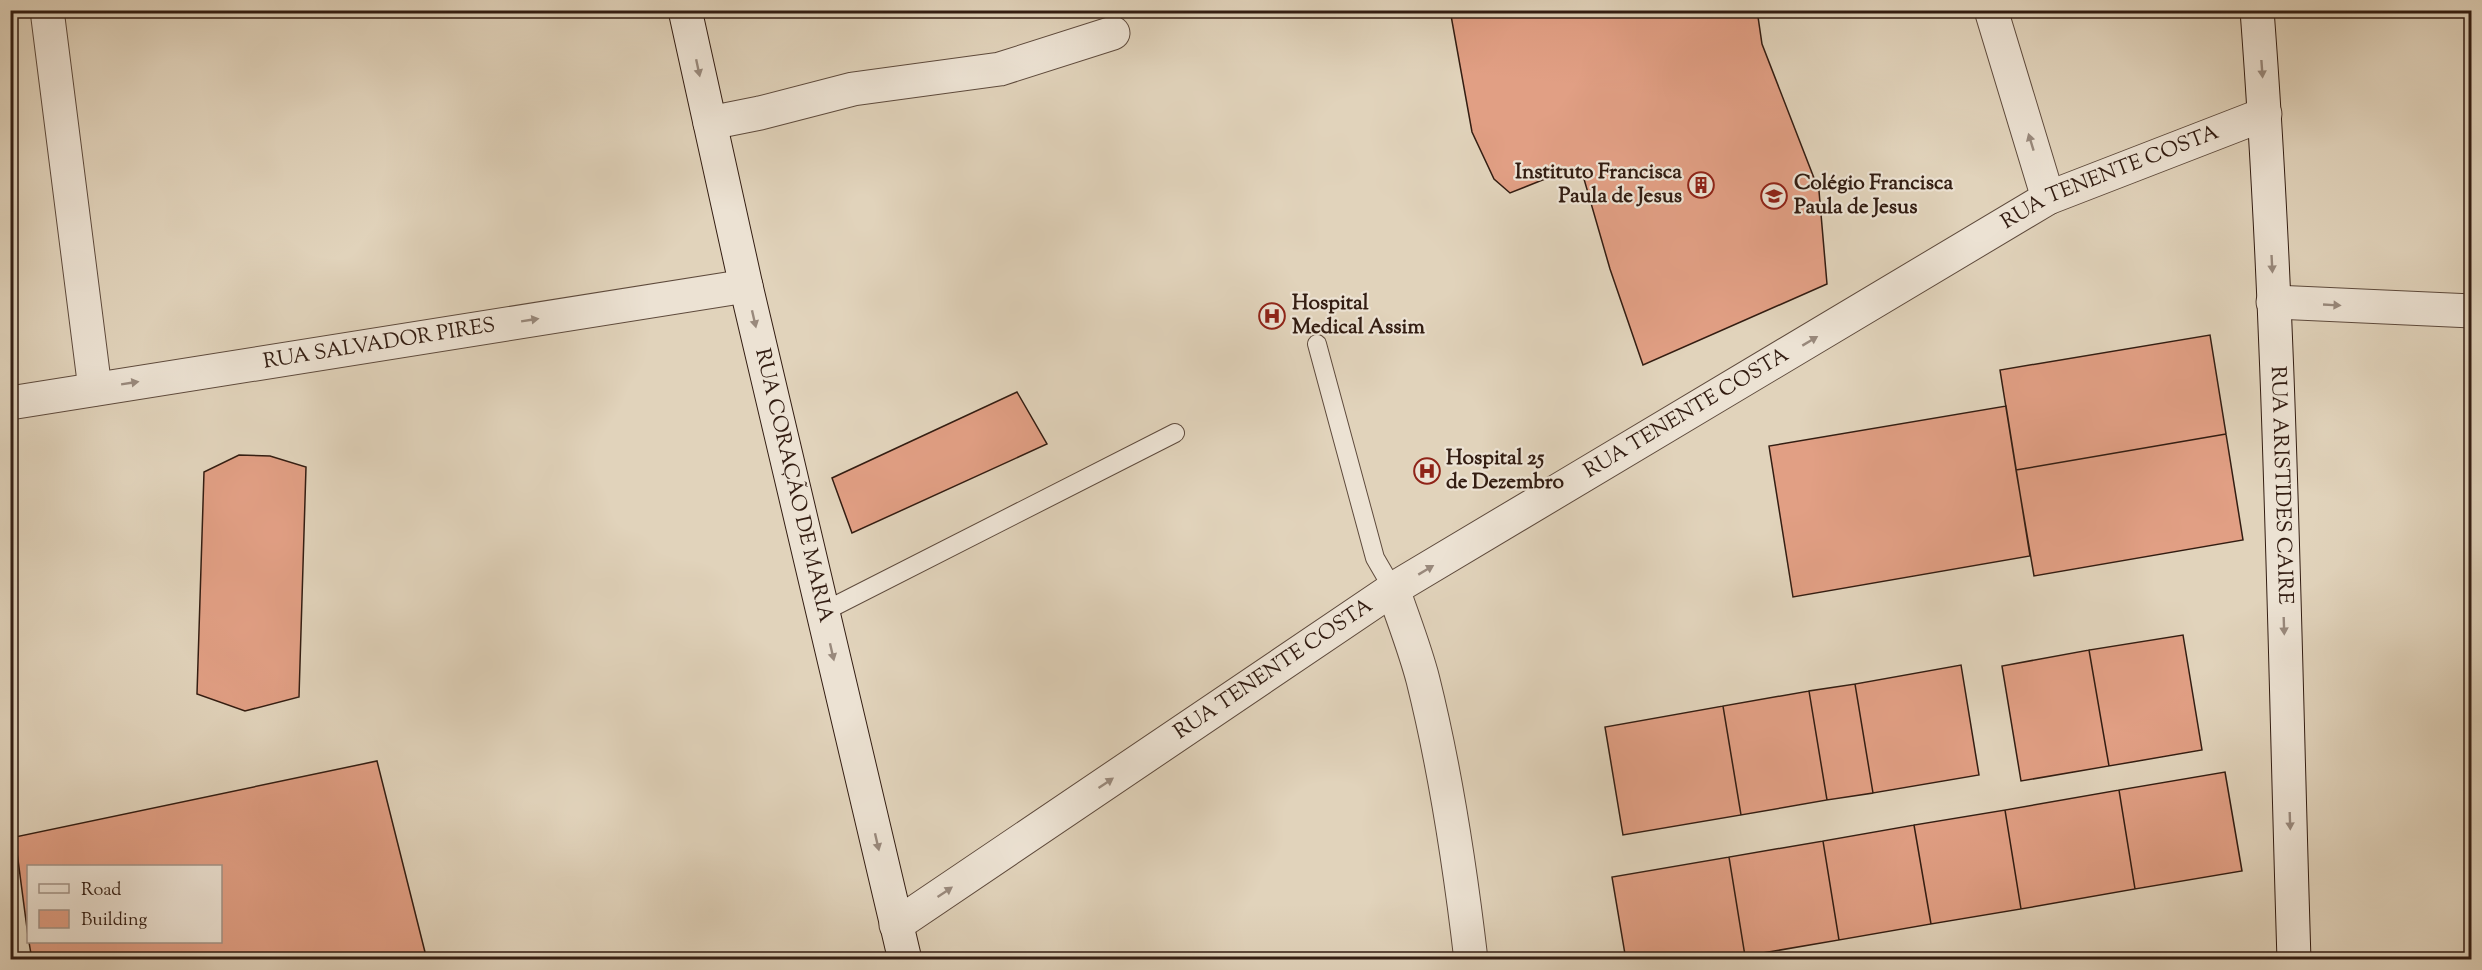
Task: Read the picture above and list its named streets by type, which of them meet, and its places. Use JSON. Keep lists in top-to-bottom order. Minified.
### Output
{"streets":{"street":["RUA TENENTE COSTA","RUA SALVADOR PIRES","RUA ARISTIDES CAIRE","RUA CORAÇÃO DE MARIA"]},"crossings":[["RUA TENENTE COSTA","RUA ARISTIDES CAIRE"],["RUA TENENTE COSTA","RUA CORAÇÃO DE MARIA"],["RUA SALVADOR PIRES","RUA CORAÇÃO DE MARIA"]],"one_way":["RUA TENENTE COSTA","RUA SALVADOR PIRES","RUA ARISTIDES CAIRE","RUA CORAÇÃO DE MARIA"],"places":{"building":["Instituto Francisca Paula de Jesus"],"school or university":["Colégio Francisca Paula de Jesus"],"hospital":["Hospital Medical Assim","Hospital 25 de Dezembro"]},"legend":["Road","Building"]}
